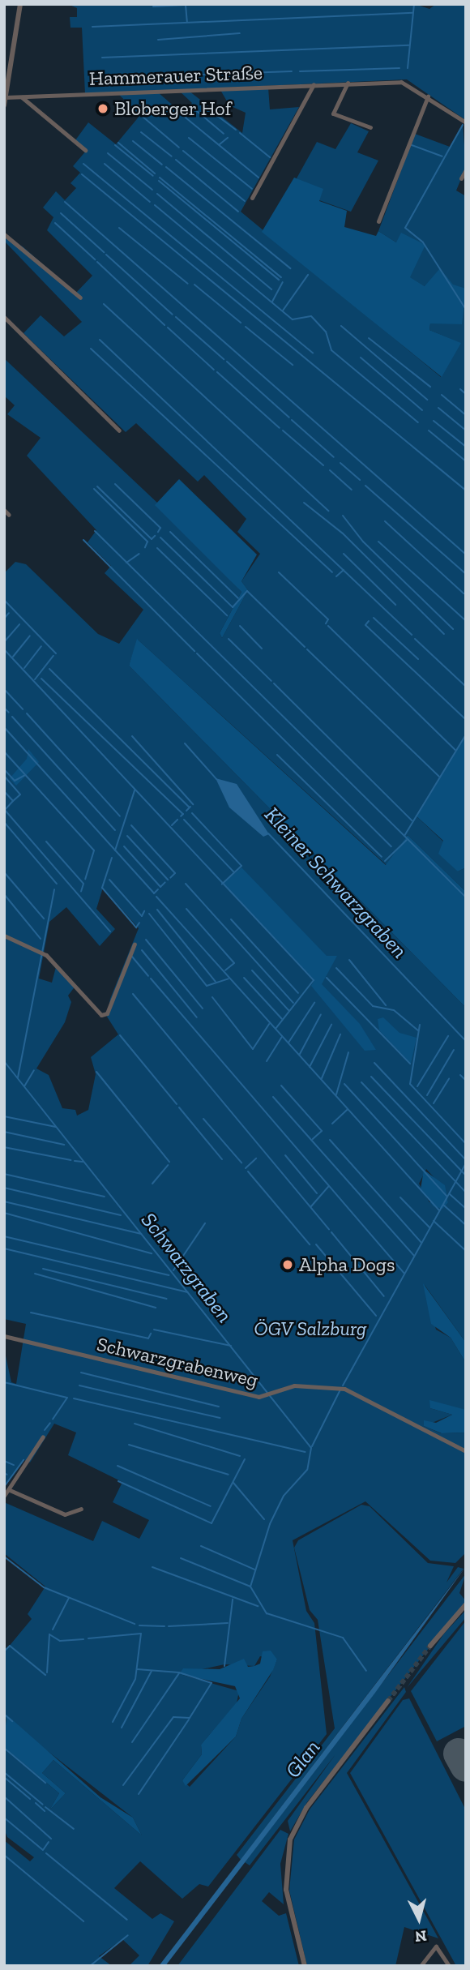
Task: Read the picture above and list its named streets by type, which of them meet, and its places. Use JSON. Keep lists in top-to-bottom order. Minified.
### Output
{"streets":{"street":["Hammerauer Straße","Schwarzgrabenweg"]},"water":["Kleiner Schwarzgraben","Schwarzgraben","Glan"],"parks":["ÖGV Salzburg"],"places":["Bloberger Hof","Alpha Dogs"],"north":"bottom"}
